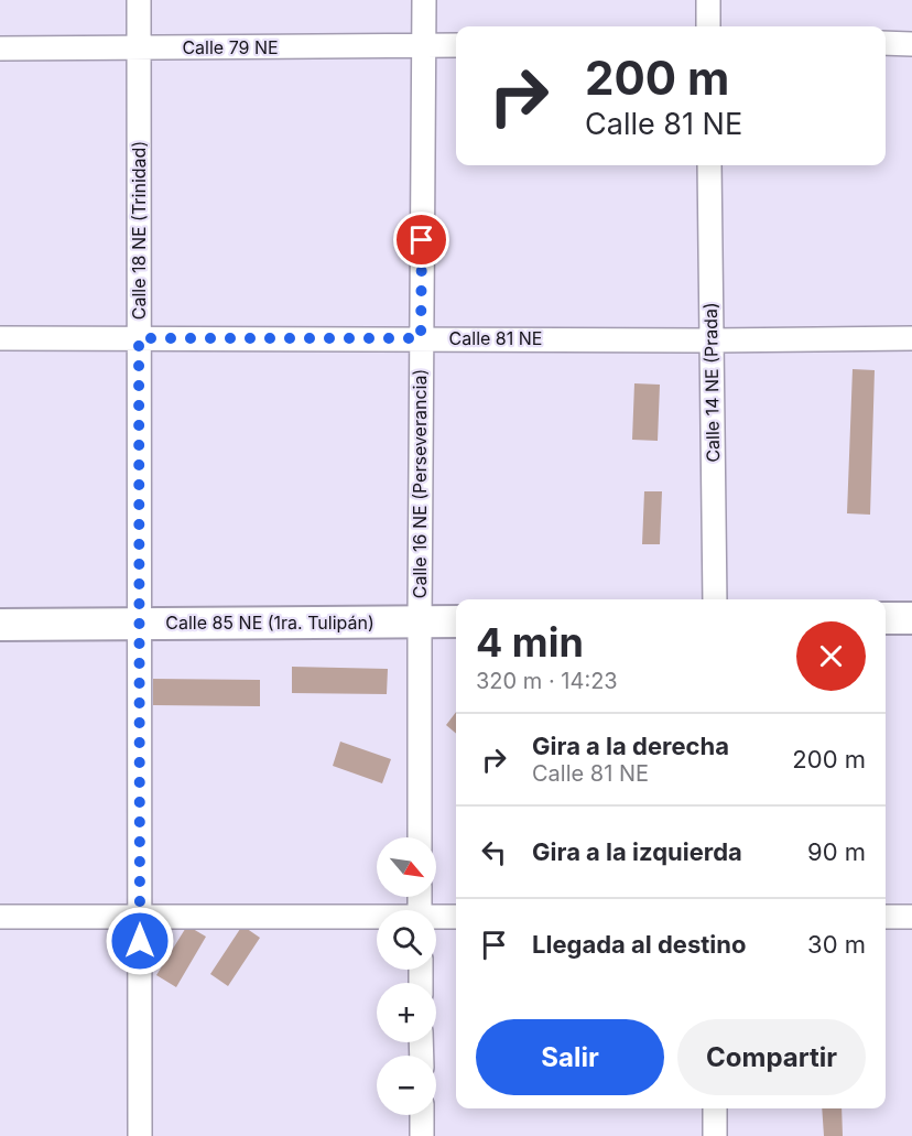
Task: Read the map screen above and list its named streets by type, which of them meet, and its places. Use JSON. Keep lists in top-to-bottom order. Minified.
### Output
{"streets":{"street":["Calle 79 NE","Calle 18 NE (Trinidad)","Calle 81 NE","Calle 14 NE (Prada)","Calle 16 NE (Perseverancia)","Calle 85 NE (1ra. Tulipán)"]},"crossings":[["Calle 79 NE","Calle 18 NE (Trinidad)"],["Calle 79 NE","Calle 16 NE (Perseverancia)"],["Calle 18 NE (Trinidad)","Calle 81 NE"],["Calle 18 NE (Trinidad)","Calle 85 NE (1ra. Tulipán)"],["Calle 81 NE","Calle 14 NE (Prada)"],["Calle 81 NE","Calle 16 NE (Perseverancia)"],["Calle 16 NE (Perseverancia)","Calle 85 NE (1ra. Tulipán)"]],"north":"bottom right","page":{"turn":["200 m","Calle 81 NE"],"heading":["4 min","320 m · 14:23"],"list":[{"name":"Gira a la derecha","note":"Calle 81 NE","value":"200 m"},{"name":"Gira a la izquierda","value":"90 m"},{"name":"Llegada al destino","value":"30 m"}],"map_buttons":["+","−"],"buttons":["Salir","Compartir"]}}
